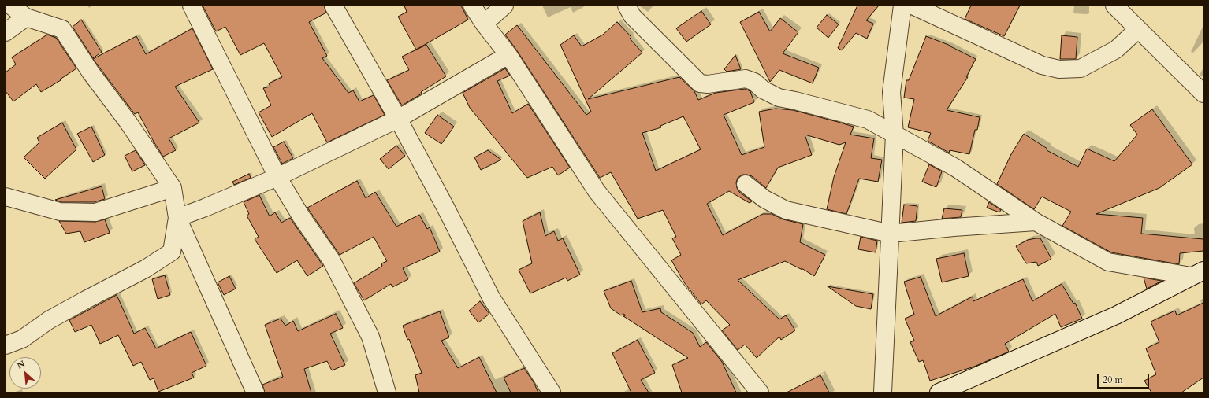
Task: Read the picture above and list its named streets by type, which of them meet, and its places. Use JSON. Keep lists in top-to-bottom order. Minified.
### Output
{"scale_bar":"20 m","north":"top left"}
